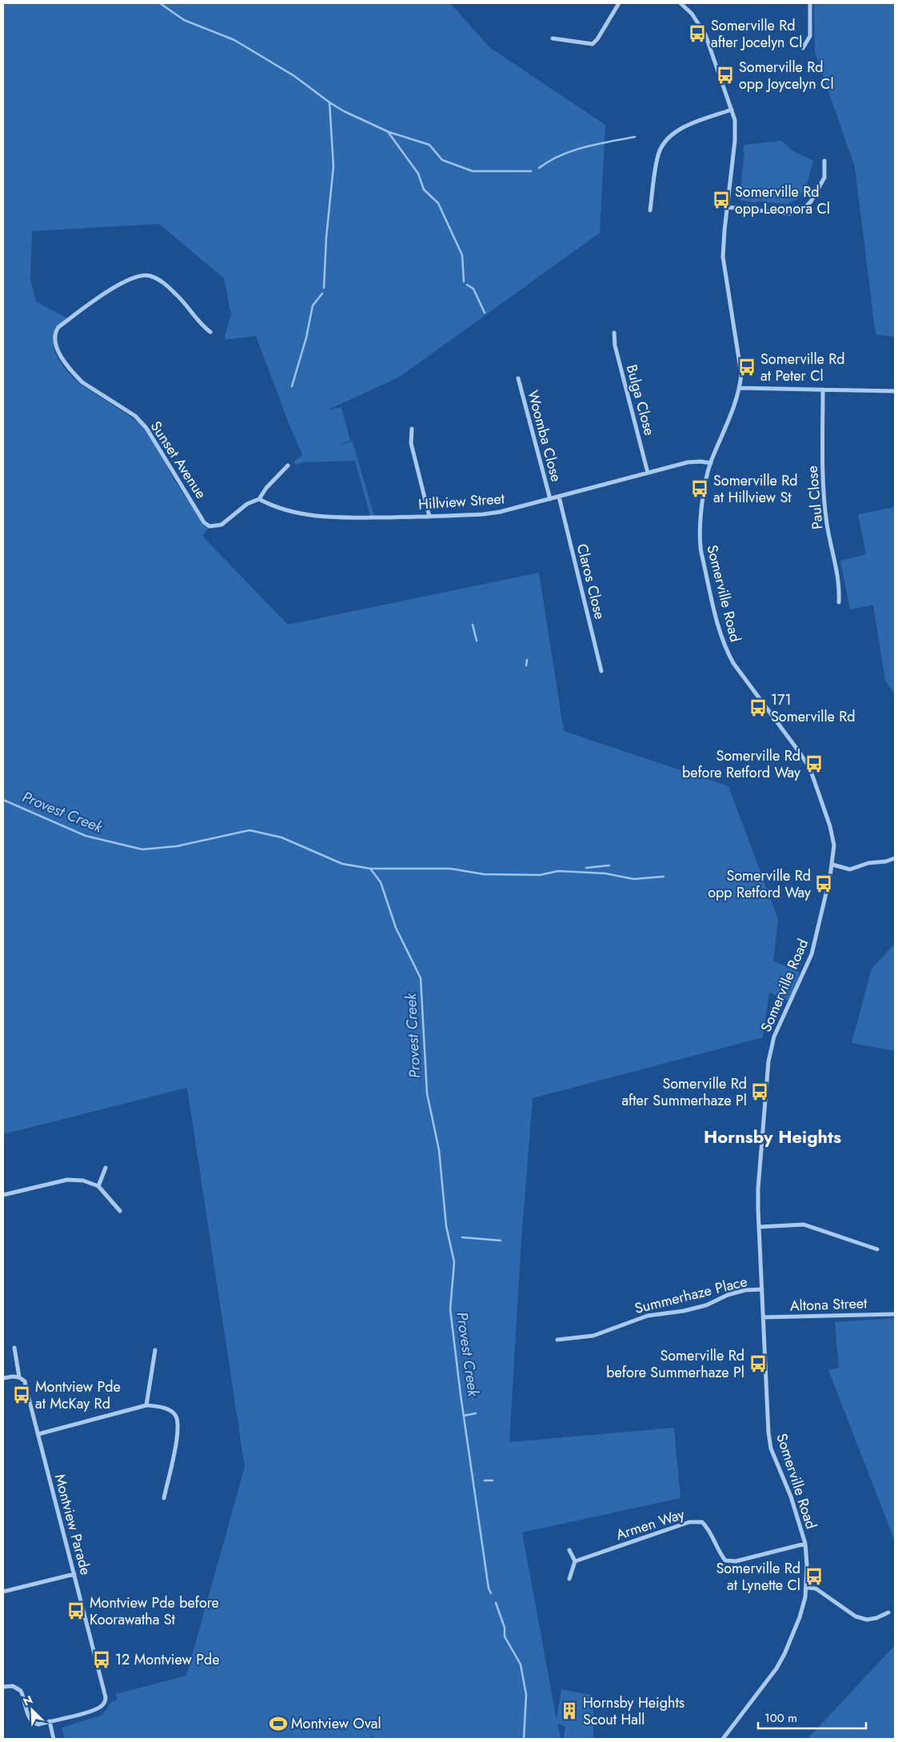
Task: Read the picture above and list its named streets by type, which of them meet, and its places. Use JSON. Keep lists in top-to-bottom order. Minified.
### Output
{"streets":{"street":["Bulga Close","Woomba Close","Sunset Avenue","Paul Close","Hillview Street","Claros Close","Somerville Road","Summerhaze Place","Altona Street","Montview Parade","Armen Way"]},"crossings":[["Bulga Close","Hillview Street"],["Woomba Close","Hillview Street"],["Sunset Avenue","Hillview Street"],["Hillview Street","Claros Close"],["Hillview Street","Somerville Road"],["Somerville Road","Summerhaze Place"],["Somerville Road","Altona Street"],["Somerville Road","Armen Way"]],"districts":["Hornsby Heights"],"water":["Provest Creek"],"places":{"bus stop":["Somerville Rd after Jocelyn Cl","Somerville Rd opp Joycelyn Cl","Somerville Rd opp Leonora Cl","Somerville Rd at Peter Cl","Somerville Rd at Hillview St","171 Somerville Rd","Somerville Rd before Retford Way","Somerville Rd opp Retford Way","Somerville Rd after Summerhaze Pl","Somerville Rd before Summerhaze Pl","Montview Pde at McKay Rd","Somerville Rd at Lynette Cl","Montview Pde before Koorawatha St","12 Montview Pde"],"building":["Hornsby Heights Scout Hall"],"sports":["Montview Oval"]},"scale_bar":"100 m","north":"top left"}
